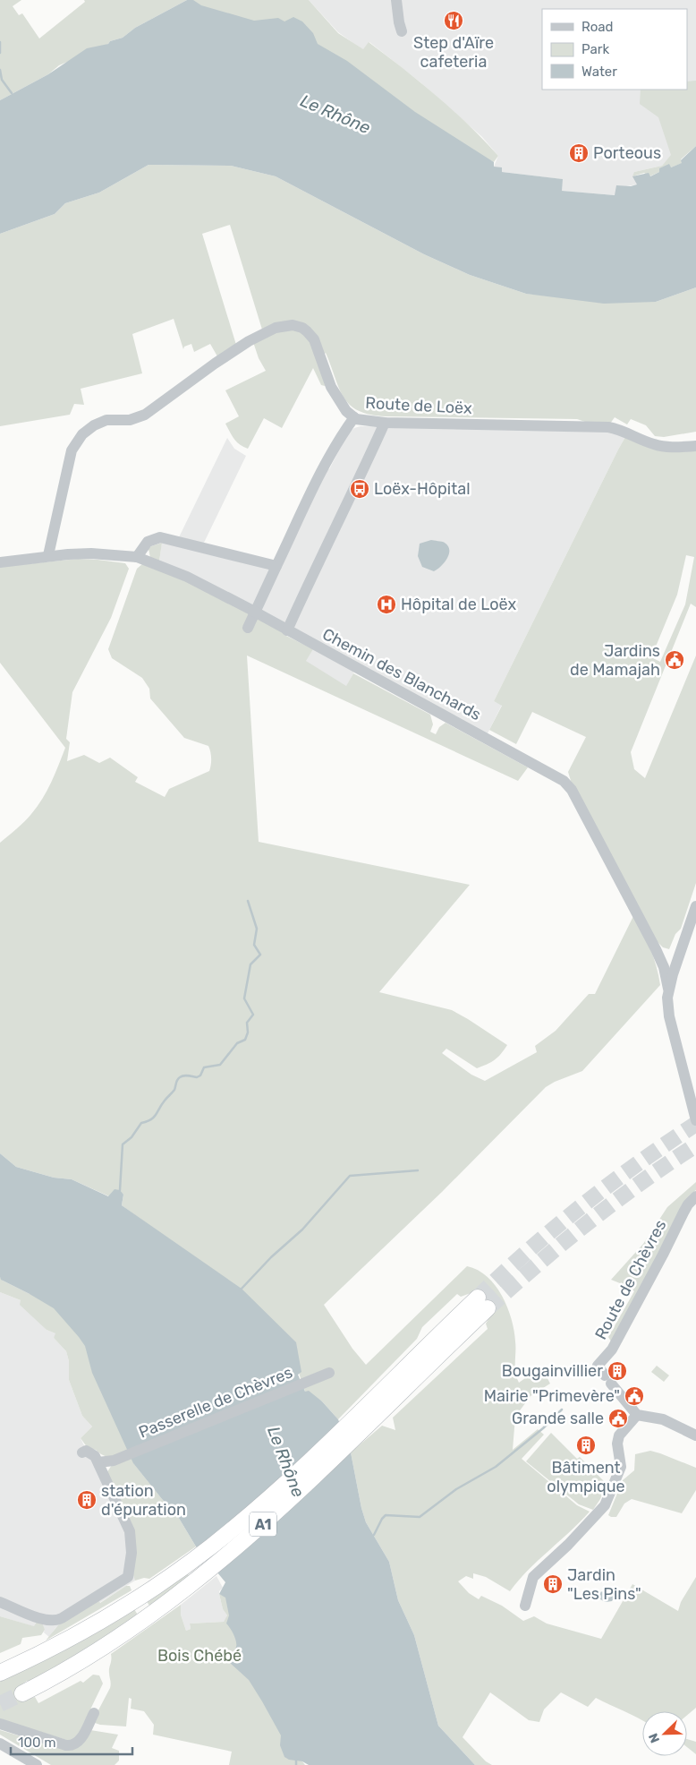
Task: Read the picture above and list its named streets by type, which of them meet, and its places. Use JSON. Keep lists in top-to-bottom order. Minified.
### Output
{"streets":{"highway":["A1"],"street":["Route de Loëx","Chemin des Blanchards","Route de Chèvres","Passerelle de Chèvres"]},"crossings":[["Route de Loëx","Chemin des Blanchards"]],"water":["Le Rhône"],"parks":["Bois Chébé"],"places":{"restaurant":["Step d'Aïre cafeteria"],"building":["Porteous","Bougainvillier","Bâtiment olympique","station d'épuration","Jardin \"Les Pins\""],"bus stop":["Loëx-Hôpital"],"hospital":["Hôpital de Loëx"],"public building":["Jardins de Mamajah","Mairie \"Primevère\"","Grande salle"]},"legend":["Road","Park","Water"],"scale_bar":"100 m","north":"bottom left"}
